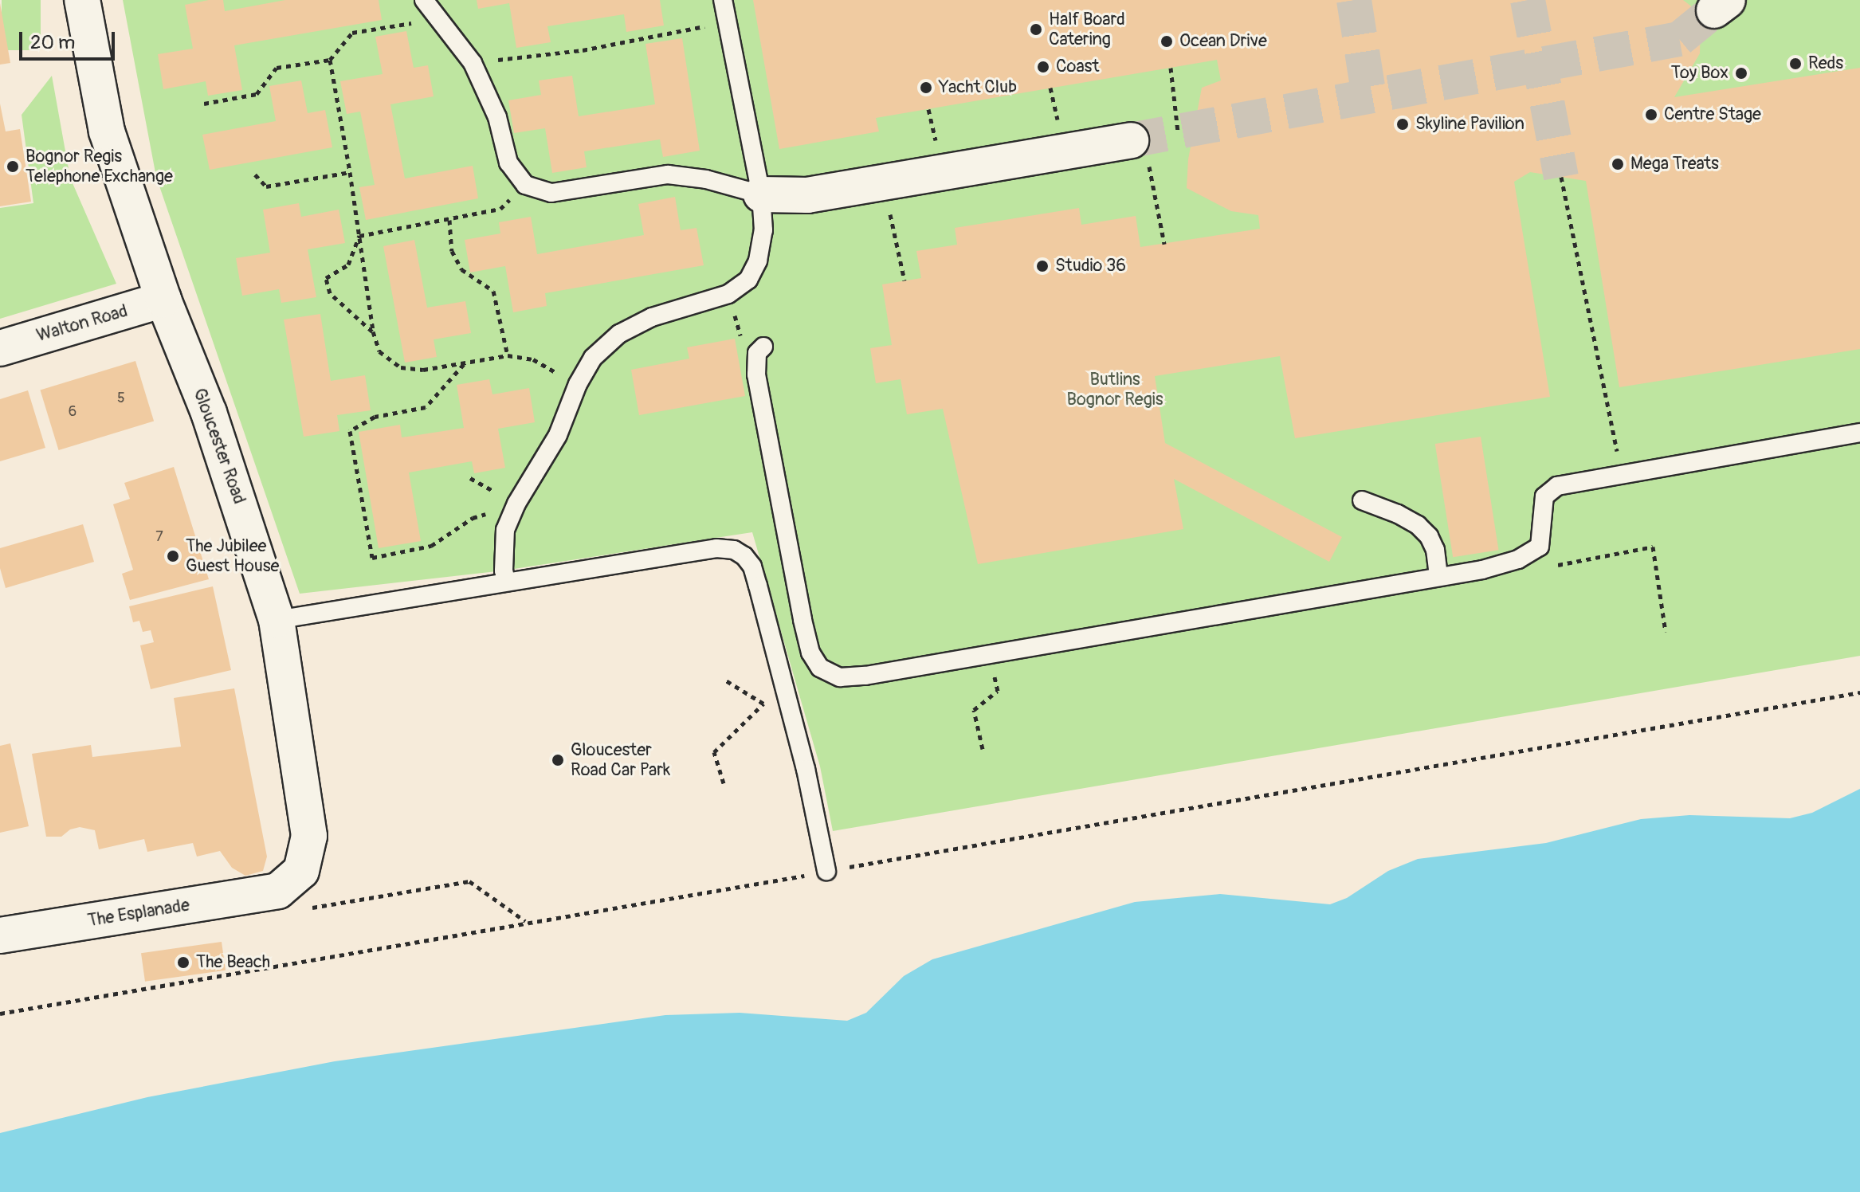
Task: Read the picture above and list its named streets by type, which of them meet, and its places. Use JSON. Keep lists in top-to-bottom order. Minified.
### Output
{"streets":{"street":["Walton Road","Gloucester Road","The Esplanade"]},"crossings":[["Walton Road","Gloucester Road"],["Gloucester Road","The Esplanade"]],"parks":["Butlins Bognor Regis"],"places":["Half Board Catering","Ocean Drive","Reds","Coast","Toy Box","Yacht Club","Centre Stage","Skyline Pavilion","Mega Treats","Bognor Regis Telephone Exchange","Studio 36","The Jubilee Guest House","Gloucester Road Car Park","The Beach"],"house_numbers":["5","6","7"],"scale_bar":"20 m"}
